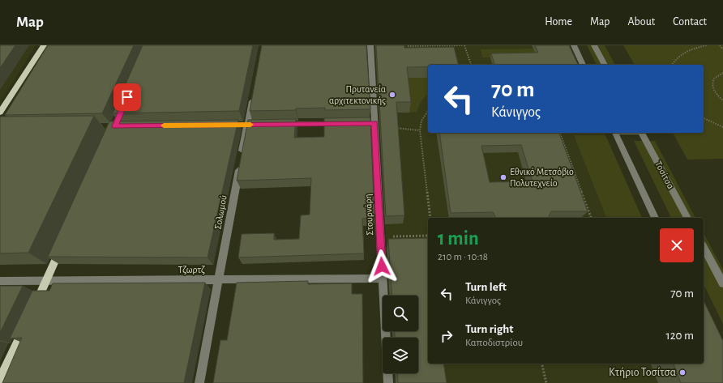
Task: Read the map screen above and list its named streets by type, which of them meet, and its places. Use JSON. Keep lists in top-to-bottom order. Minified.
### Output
{"streets":{"street":["Τοσίτσα","Σολωμού","Στουρνάρη","Τζωρτζ"]},"crossings":[["Σολωμού","Τζωρτζ"],["Στουρνάρη","Τζωρτζ"]],"places":["Πρυτανεία αρχιτεκτονικής","Εθνικό Μετσόβιο Πολυτεχνείο","Κτήριο Τοσίτσα"],"page":{"header":"Map","nav":["Home","Map","About","Contact"],"turn":["70 m","Κάνιγγος"],"heading":["1 min","210 m · 10:18"],"list":[{"name":"Turn left","note":"Κάνιγγος","value":"70 m"},{"name":"Turn right","note":"Καποδιστρίου","value":"120 m"}]}}
